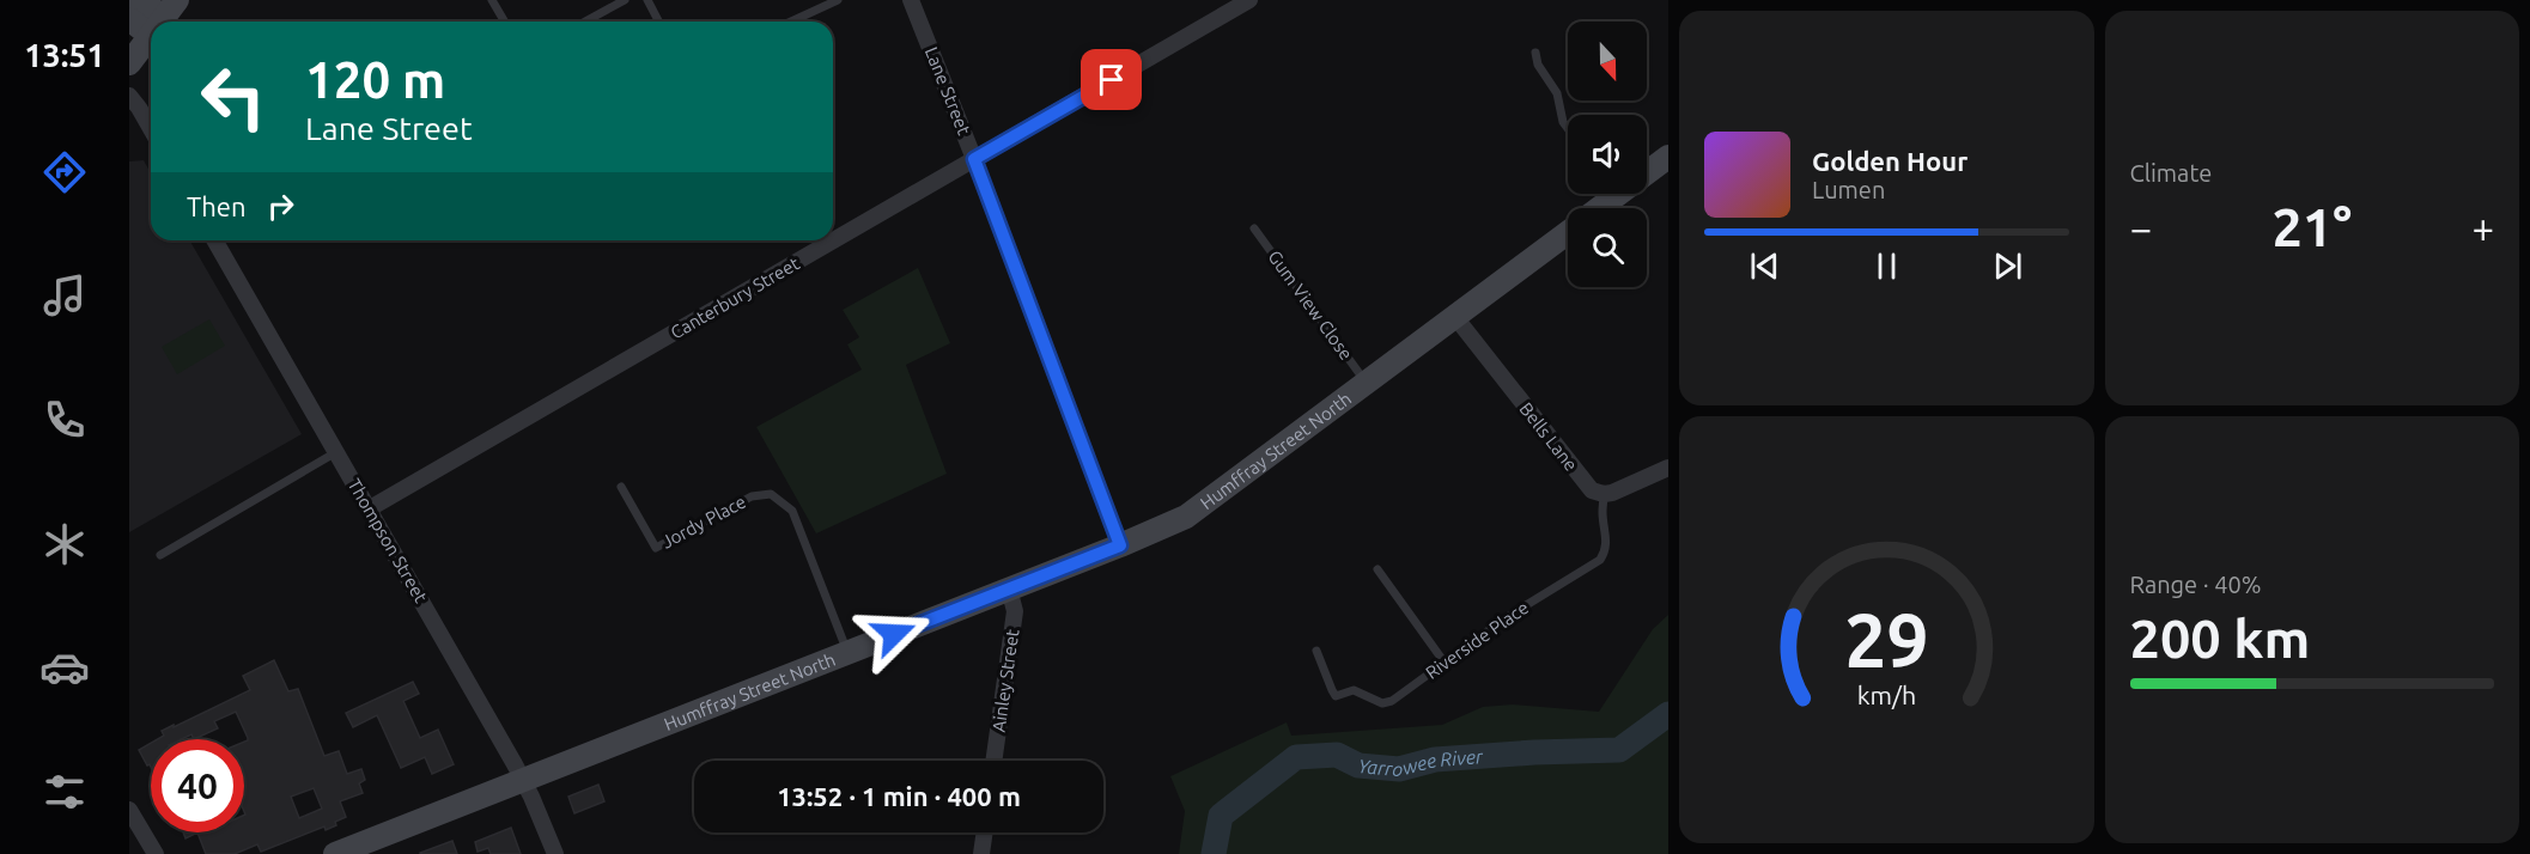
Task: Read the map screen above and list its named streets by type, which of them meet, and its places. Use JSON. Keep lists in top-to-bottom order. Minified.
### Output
{"streets":{"street":["Lane Street","Canterbury Street","Bells Lane","Humffray Street North","Thompson Street","Ainley Street"],"lane":["Gum View Close","Jordy Place","Riverside Place"]},"crossings":[["Lane Street","Canterbury Street"],["Lane Street","Humffray Street North"],["Canterbury Street","Thompson Street"],["Gum View Close","Humffray Street North"],["Bells Lane","Humffray Street North"],["Bells Lane","Riverside Place"],["Humffray Street North","Jordy Place"],["Humffray Street North","Thompson Street"],["Humffray Street North","Ainley Street"]],"water":["Yarrowee River"],"north":"bottom","page":{"tabs":"13:51","tile":["Climate",["Range · 40%","200 km"]],"turn":["120 m","Lane Street"],"song":["Golden Hour","Lumen"],"then":"Then","heat":["−","21°","+"],"limit":"40","trip":"13:52 · 1 min · 400 m","gauge":["29","km/h"]}}
